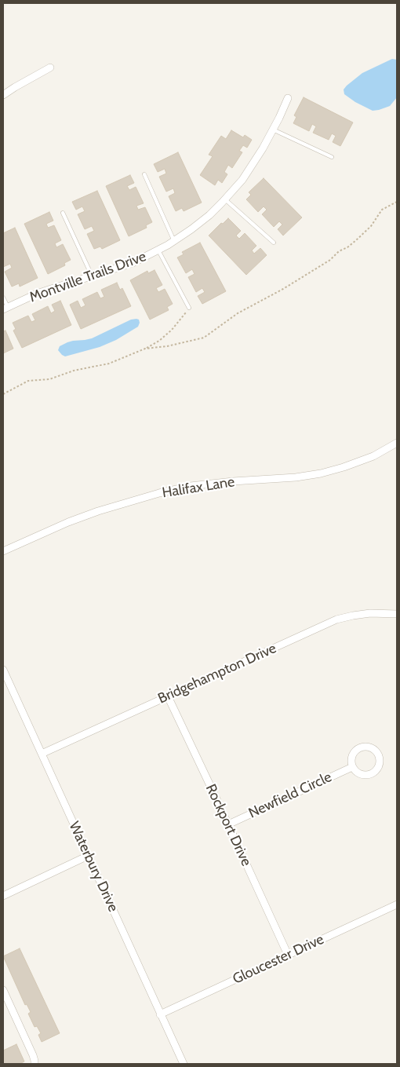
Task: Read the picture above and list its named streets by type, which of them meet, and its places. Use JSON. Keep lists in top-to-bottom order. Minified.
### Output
{"streets":{"street":["Montville Trails Drive","Halifax Lane","Bridgehampton Drive","Newfield Circle","Rockport Drive","Waterbury Drive","Gloucester Drive"]},"crossings":[["Bridgehampton Drive","Rockport Drive"],["Bridgehampton Drive","Waterbury Drive"],["Newfield Circle","Rockport Drive"],["Rockport Drive","Gloucester Drive"],["Waterbury Drive","Gloucester Drive"]]}
